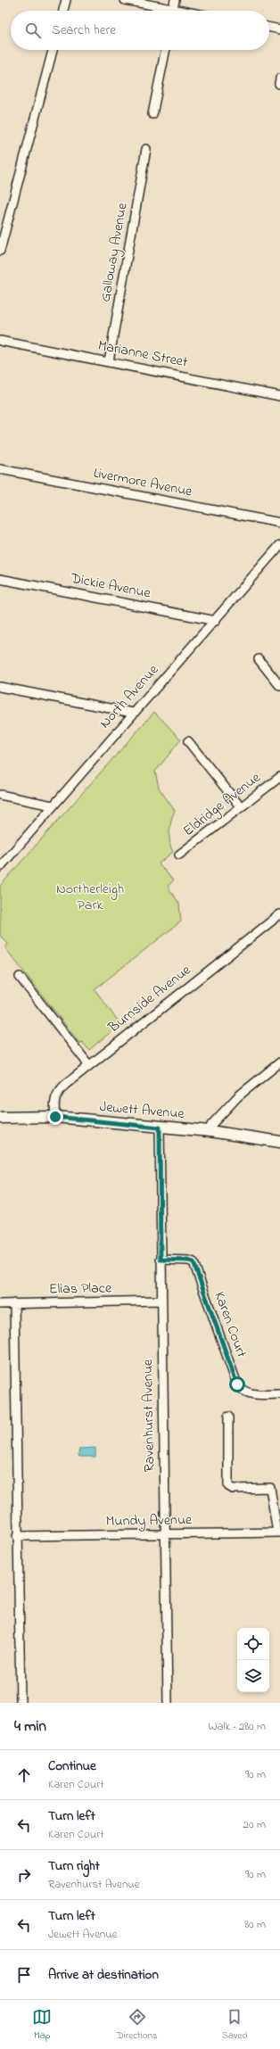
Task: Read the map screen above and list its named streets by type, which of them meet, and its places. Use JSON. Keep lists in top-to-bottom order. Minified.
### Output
{"streets":{"street":["Galloway Avenue","Marianne Street","Livermore Avenue","Dickie Avenue","North Avenue","Eldridge Avenue","Burnside Avenue","Jewett Avenue","Elias Place","Karen Court","Ravenhurst Avenue","Mundy Avenue"]},"crossings":[["Galloway Avenue","Marianne Street"],["Dickie Avenue","North Avenue"],["Burnside Avenue","Jewett Avenue"],["Jewett Avenue","Ravenhurst Avenue"],["Elias Place","Ravenhurst Avenue"],["Karen Court","Ravenhurst Avenue"],["Ravenhurst Avenue","Mundy Avenue"]],"parks":["Northerleigh Park"],"page":{"search":"Search here","heading":["4 min","Walk · 280 m"],"list":[["Continue","Karen Court","90 m"],["Turn left","Karen Court","20 m"],["Turn right","Ravenhurst Avenue","90 m"],["Turn left","Jewett Avenue","80 m"],"Arrive at destination"],"nav":["Map","Directions","Saved"]}}
